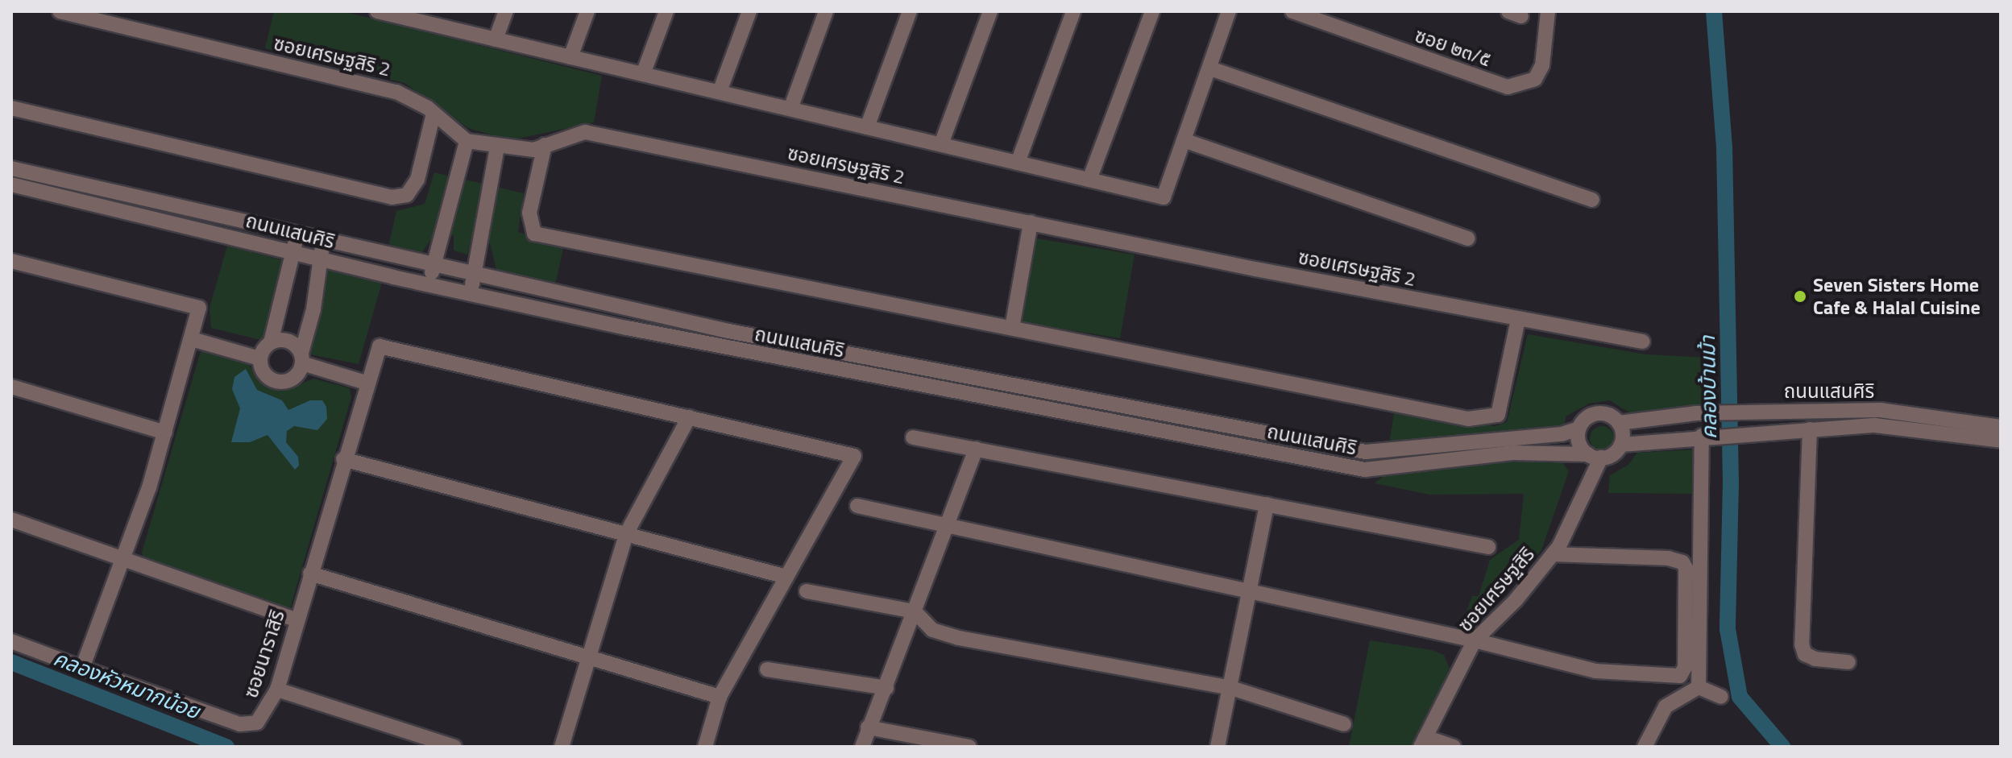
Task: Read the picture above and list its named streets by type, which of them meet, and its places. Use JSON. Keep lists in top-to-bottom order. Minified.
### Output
{"streets":{"street":["ซอย ๒๓/๕","ซอยเศรษฐสิริ 2","ถนนแสนศิริ","ซอยเศรษฐสิริ","ซอยนาราสิริ"]},"crossings":[["ถนนแสนศิริ","ซอยเศรษฐสิริ"]],"water":["คลองบ้านม้า","คลองหัวหมากน้อย"],"places":["Seven Sisters Home Cafe & Halal Cuisine"]}
